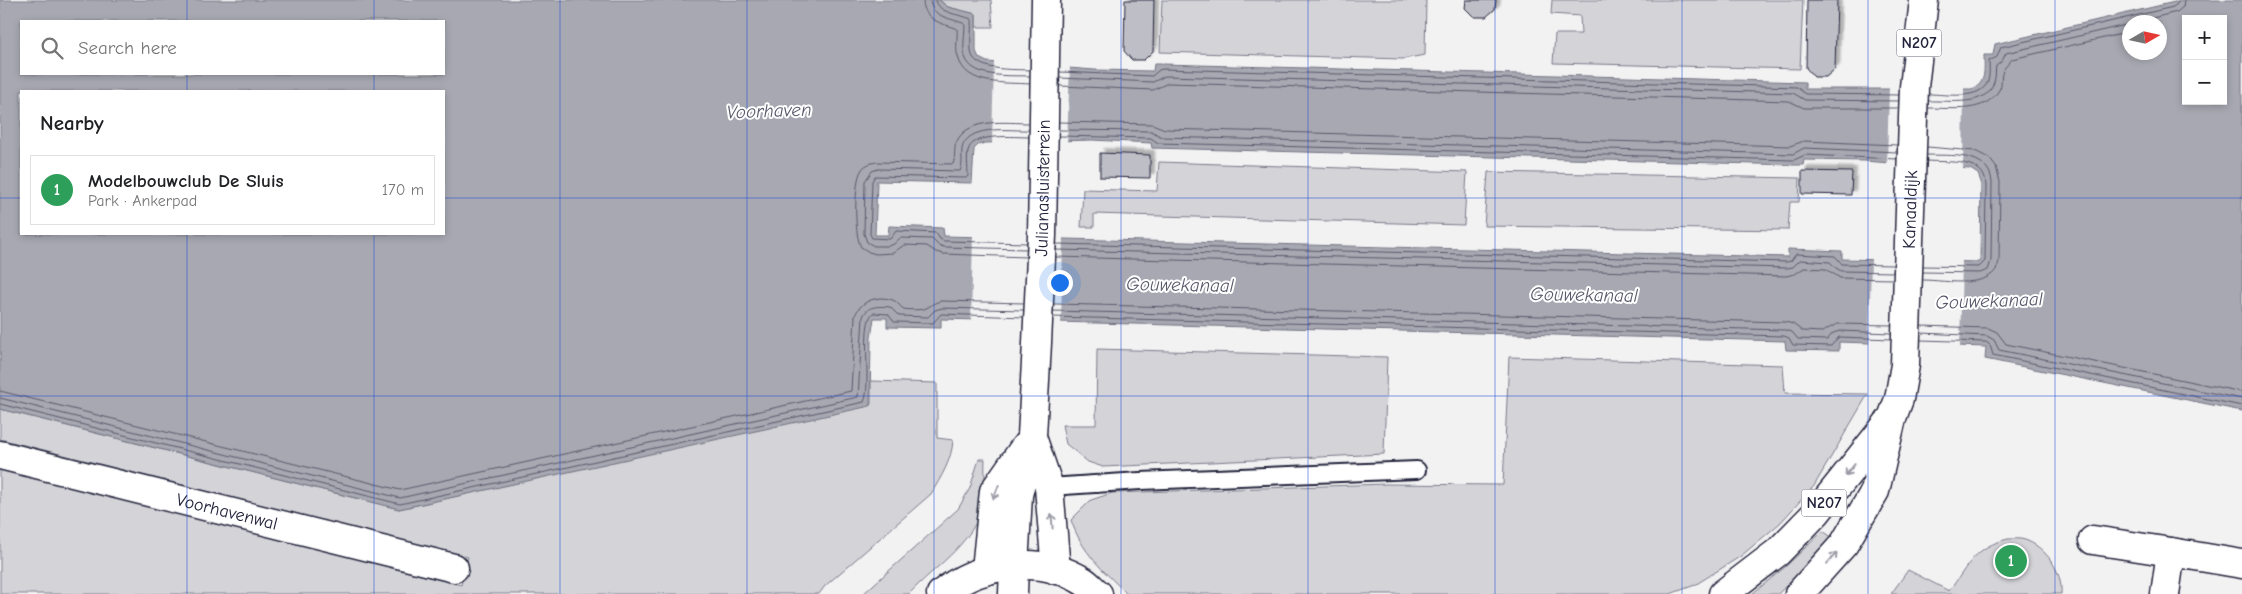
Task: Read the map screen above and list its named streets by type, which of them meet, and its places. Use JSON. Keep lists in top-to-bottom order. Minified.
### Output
{"streets":{"main road":["N207","Julianasluisterrein","Kanaaldijk","Voorhavenwal"]},"water":["Voorhaven","Gouwekanaal"],"north":"right","page":{"map_buttons":["+","−"],"search":"Search here","heading":"Nearby","list":[{"mark":"1","name":"Modelbouwclub De Sluis","note":"Park · Ankerpad","value":"170 m"}],"pins":"1"}}
